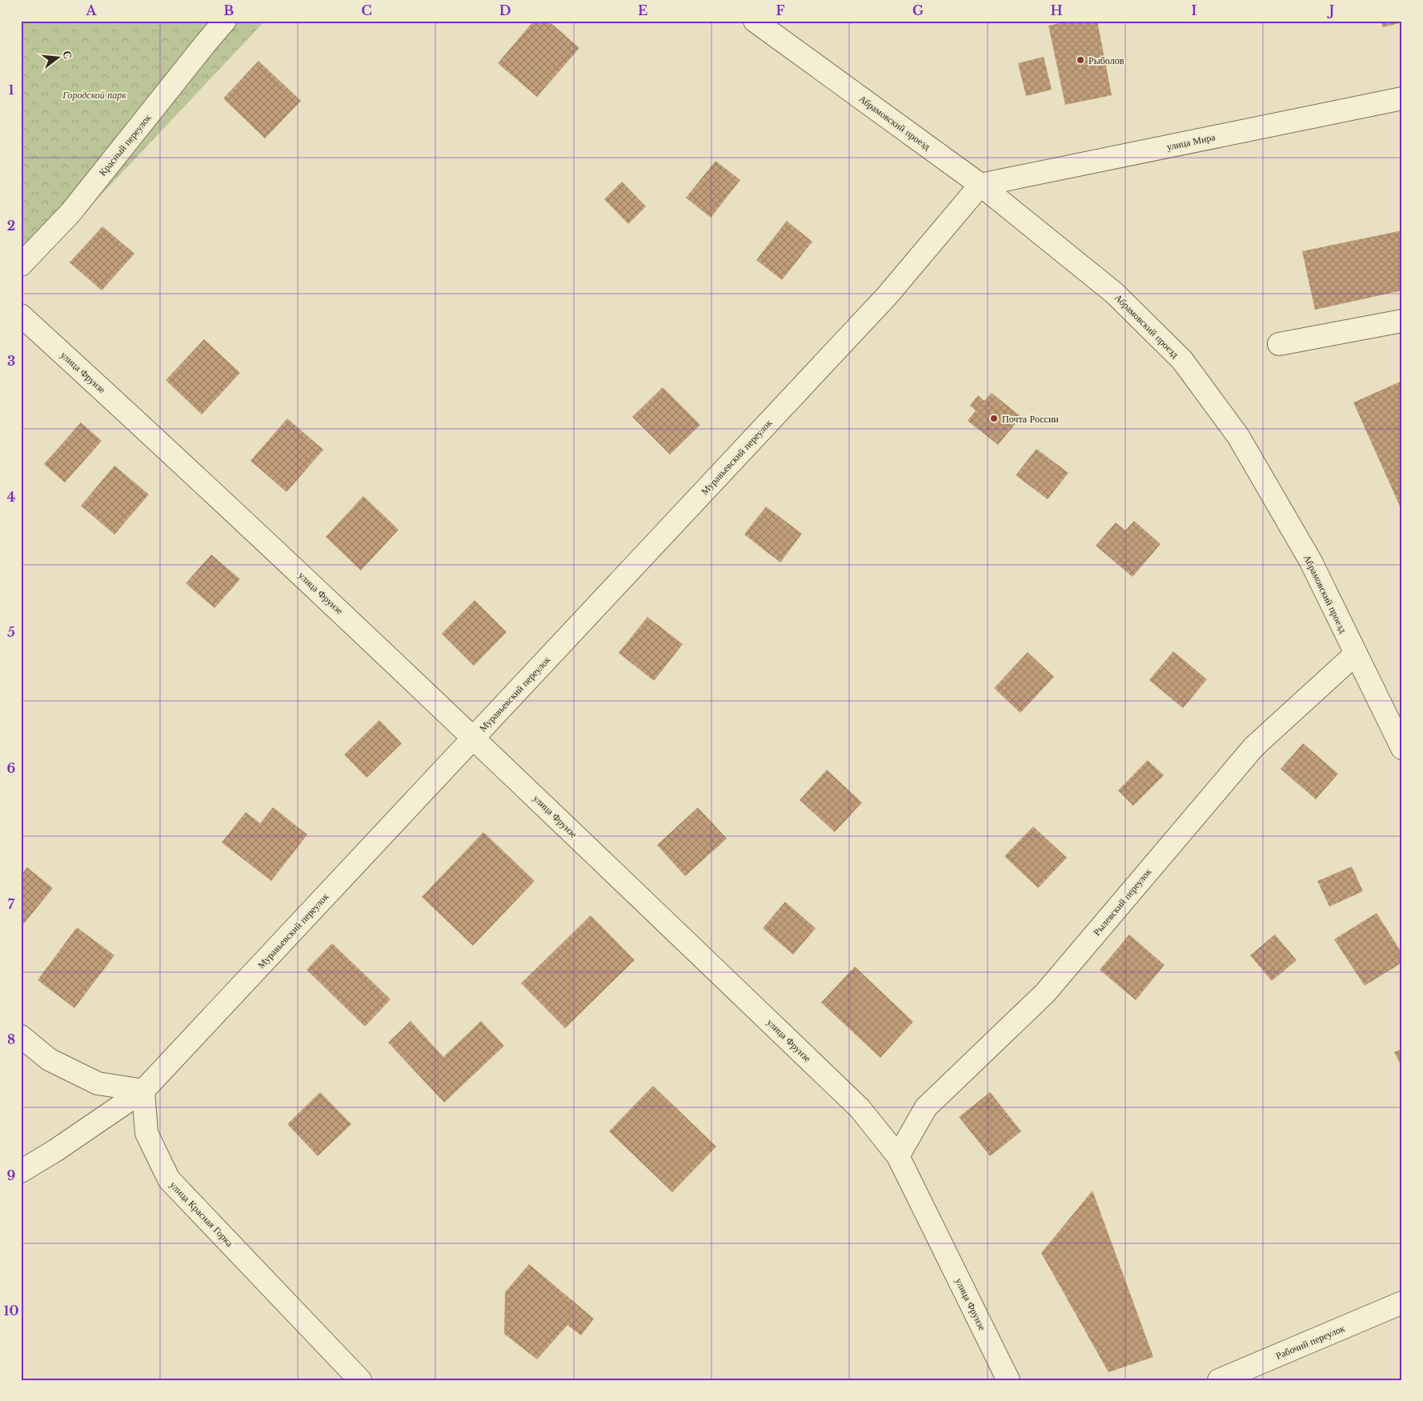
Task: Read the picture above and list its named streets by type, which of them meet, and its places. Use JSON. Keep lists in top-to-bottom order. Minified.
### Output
{"streets":{"street":["Абрамовский проезд","улица Мира","Красный переулок","улица Фрунзе","Муравьевский переулок","Рылевский переулок","улица Красная Горка","Рабочий переулок"]},"crossings":[["Абрамовский проезд","улица Мира"],["Абрамовский проезд","Муравьевский переулок"],["Абрамовский проезд","Рылевский переулок"],["улица Мира","Муравьевский переулок"],["улица Фрунзе","Муравьевский переулок"],["улица Фрунзе","Рылевский переулок"],["Муравьевский переулок","улица Красная Горка"]],"parks":["Городской парк"],"places":["Рыболов","Почта России"],"north":"right","grid":{"columns":["A","B","C","D","E","F","G","H","I","J"],"rows":["1","2","3","4","5","6","7","8","9","10"]}}
